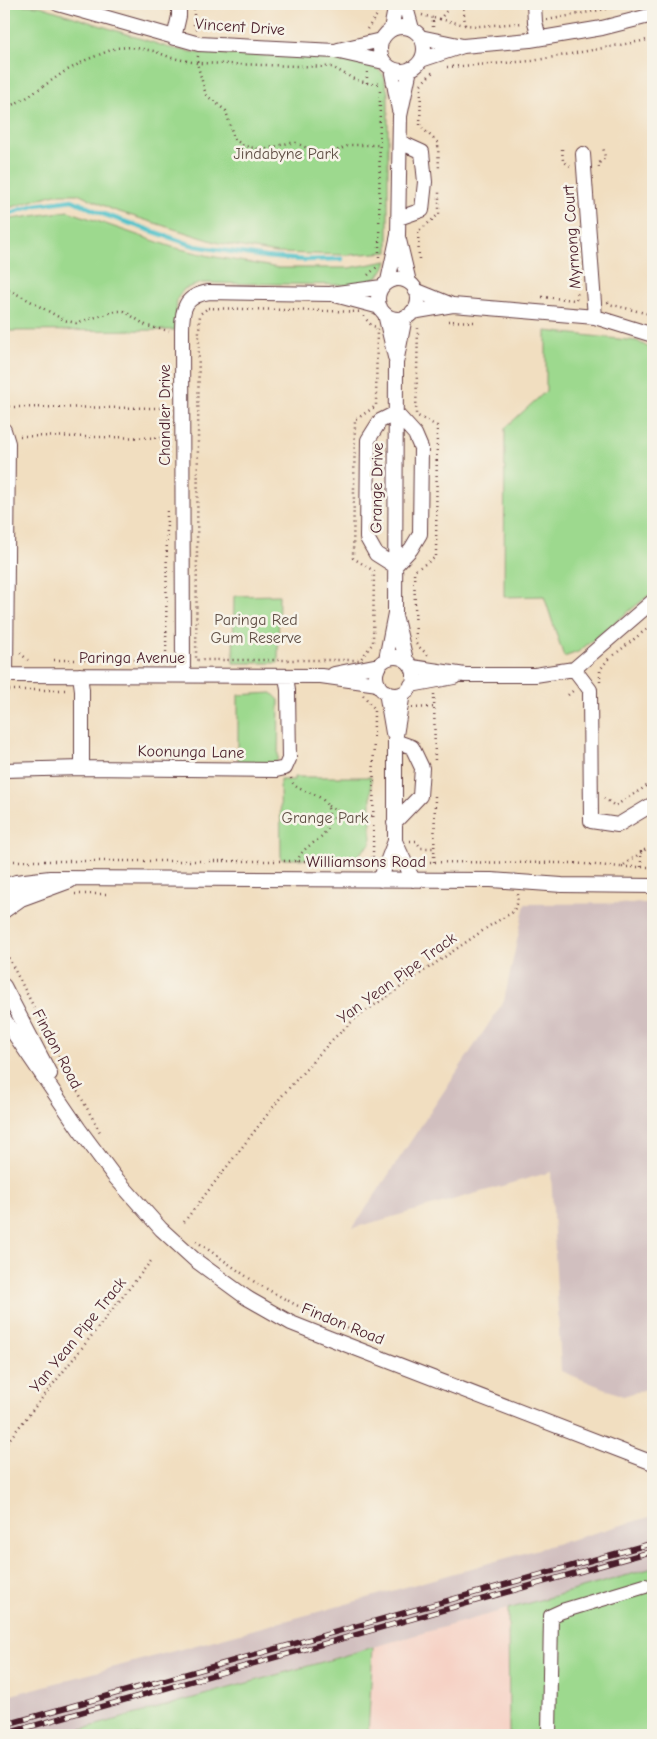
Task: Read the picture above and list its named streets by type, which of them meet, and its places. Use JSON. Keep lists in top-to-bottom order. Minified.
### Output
{"streets":{"street":["Vincent Drive","Myrnong Court","Chandler Drive","Grange Drive","Paringa Avenue","Koonunga Lane","Williamsons Road","Findon Road"],"path":["Yan Yean Pipe Track"]},"crossings":[["Chandler Drive","Grange Drive"],["Chandler Drive","Paringa Avenue"],["Grange Drive","Paringa Avenue"],["Williamsons Road","Yan Yean Pipe Track"]],"parks":["Jindabyne Park","Paringa Red Gum Reserve","Grange Park"]}
